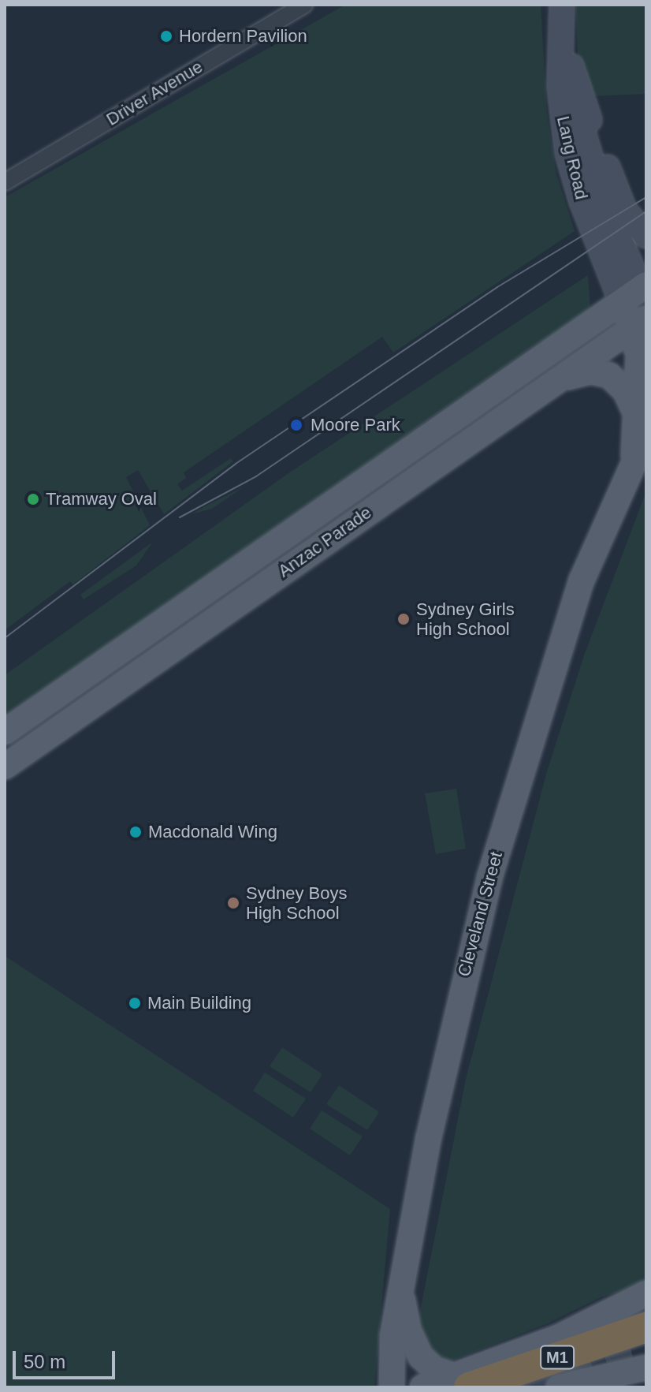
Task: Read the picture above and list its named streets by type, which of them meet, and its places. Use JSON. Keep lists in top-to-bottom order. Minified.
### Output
{"streets":{"highway":["M1"],"main road":["Anzac Parade","Cleveland Street"],"street":["Driver Avenue","Lang Road"]},"crossings":[["Lang Road","Anzac Parade"],["Lang Road","Cleveland Street"],["Anzac Parade","Cleveland Street"]],"places":["Hordern Pavilion","Moore Park","Tramway Oval","Sydney Girls High School","Macdonald Wing","Sydney Boys High School","Main Building"],"scale_bar":"50 m"}
